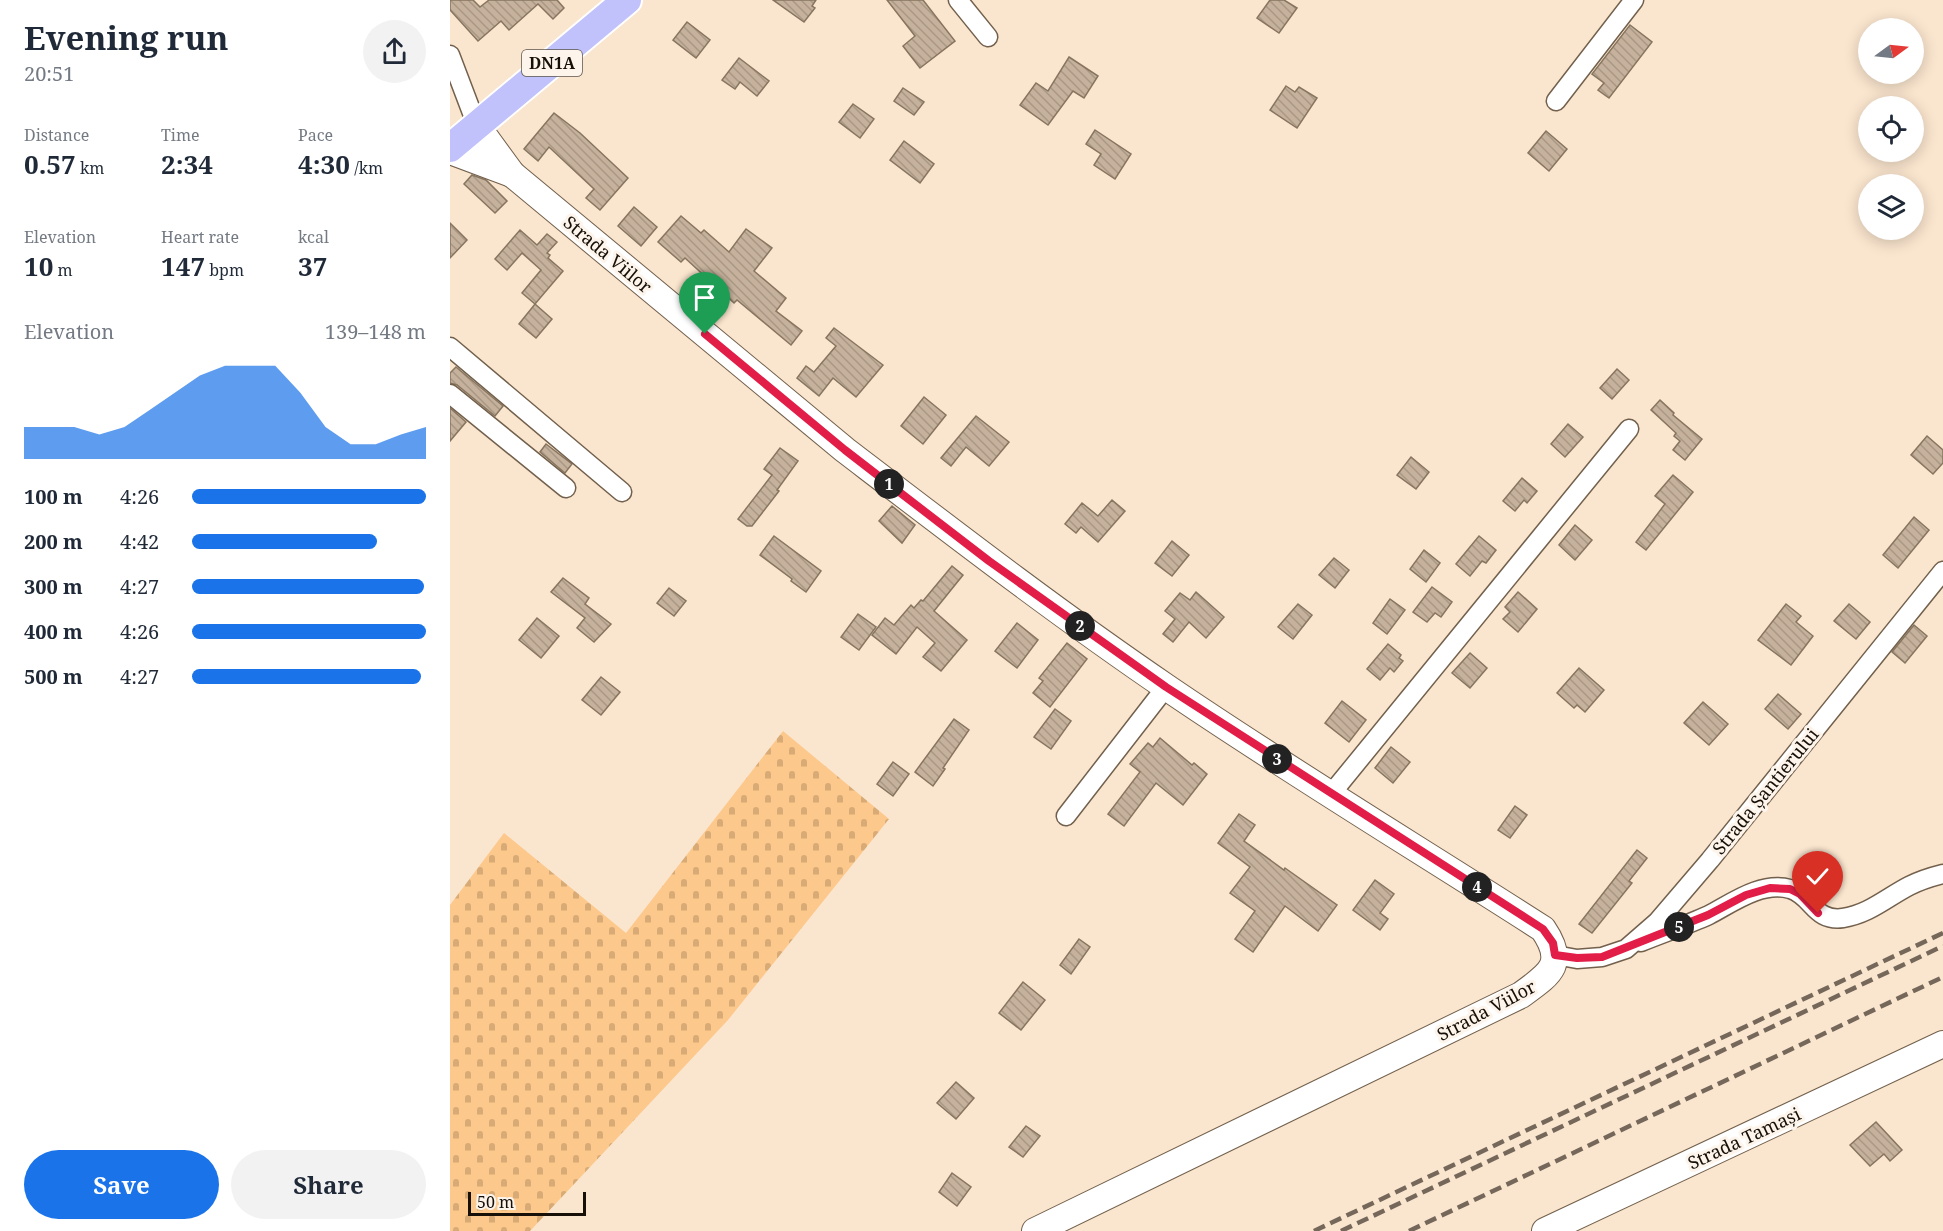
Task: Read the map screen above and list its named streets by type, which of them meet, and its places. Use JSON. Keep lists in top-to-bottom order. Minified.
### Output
{"streets":{"main road":["DN1A","Strada Viilor","Strada Tamași"],"street":["Strada Șantierului"]},"crossings":[["DN1A","Strada Viilor"],["Strada Viilor","Strada Șantierului"]],"scale_bar":"50 m","north":"right","page":{"heading":["Evening run","20:51"],"stats":[["Distance","0.57 km"],["Time","2:34"],["Pace","4:30 /km"],["Elevation","10 m"],["Heart rate","147 bpm"],["kcal","37"]],"chart":["Elevation","139–148 m"],"pins":["1","2","3","4","5"],"list":[{"name":"100 m","note":"4:26"},{"name":"200 m","note":"4:42"},{"name":"300 m","note":"4:27"},{"name":"400 m","note":"4:26"},{"name":"500 m","note":"4:27"}],"buttons":["Save","Share"],"scale":"50 m"}}
